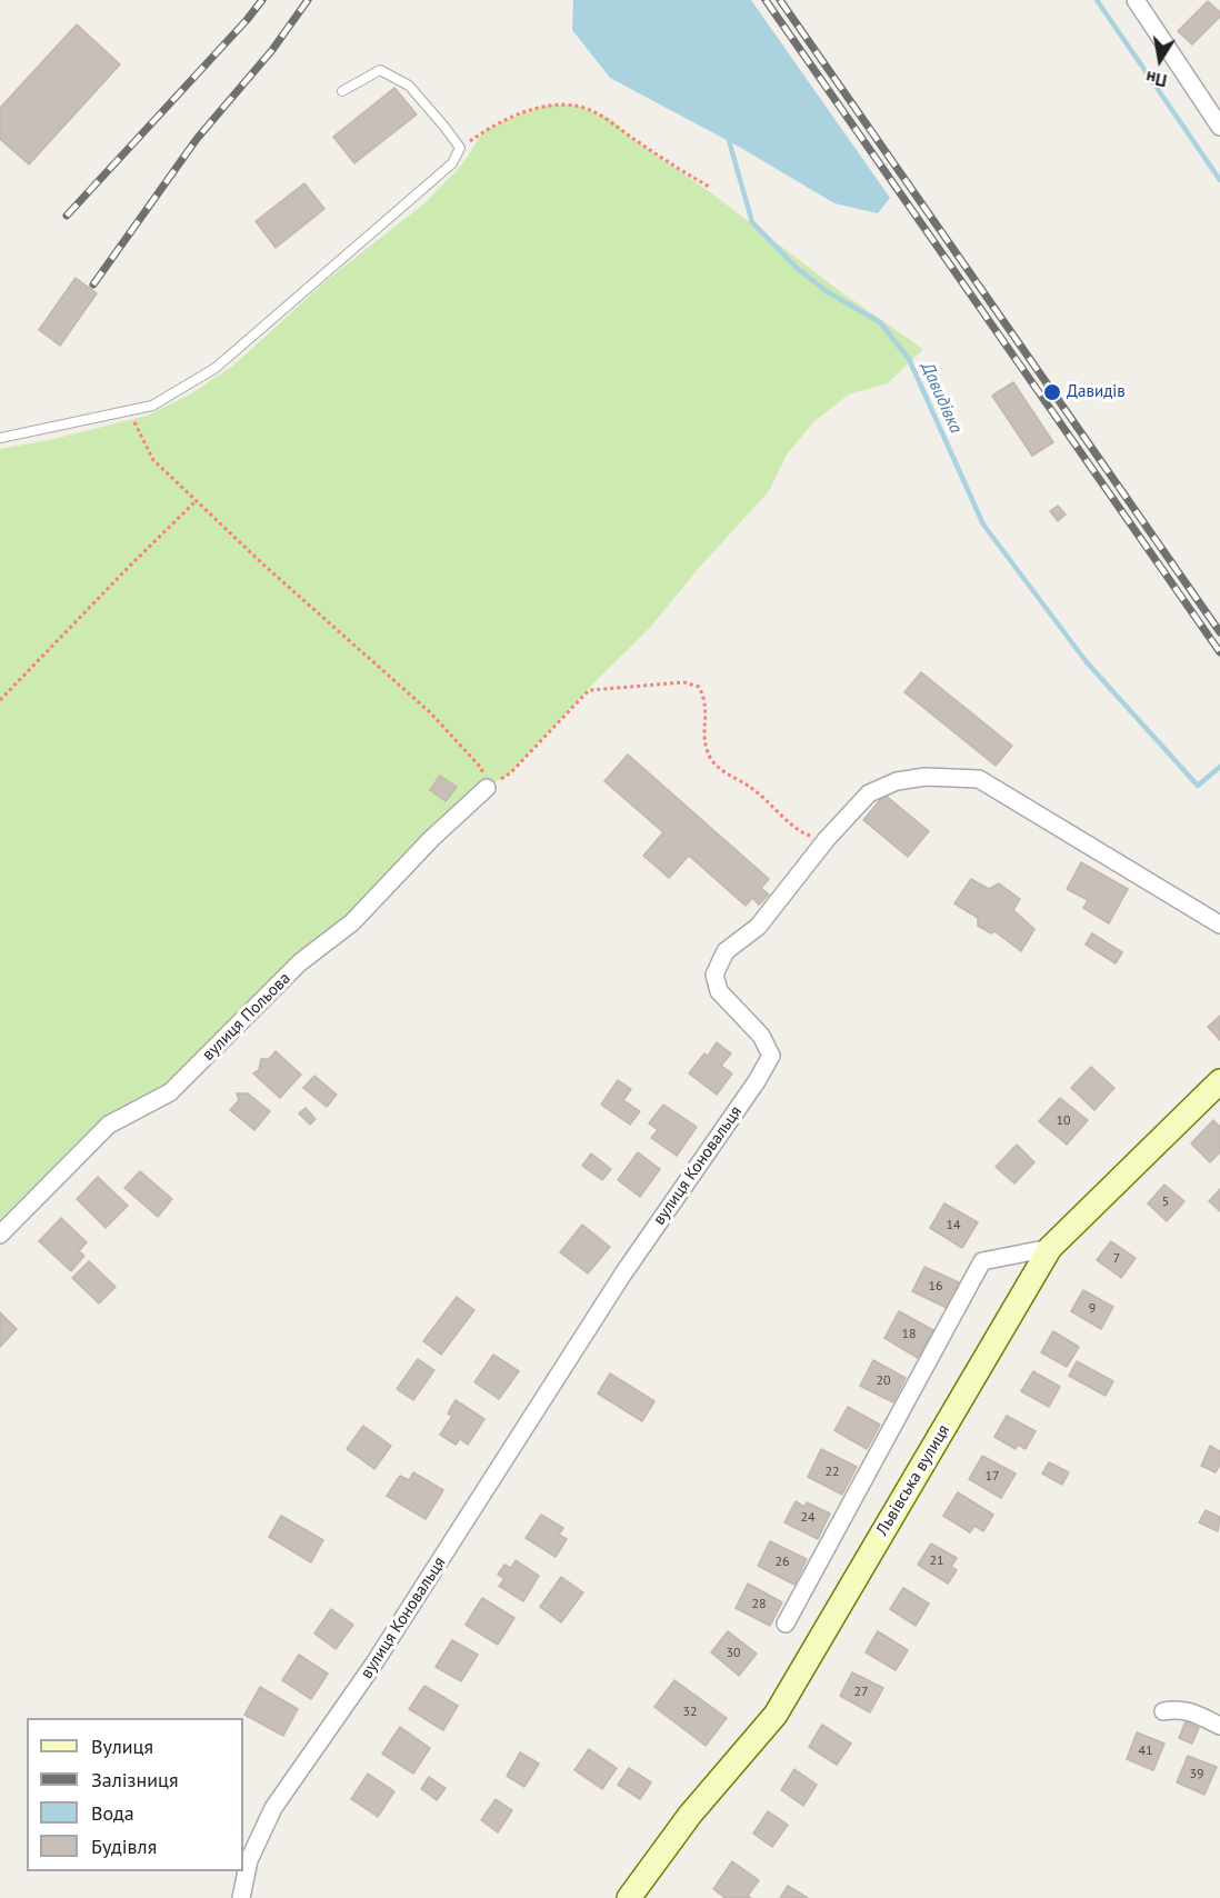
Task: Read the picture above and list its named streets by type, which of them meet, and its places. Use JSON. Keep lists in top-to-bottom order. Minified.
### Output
{"streets":{"street":["вулиця Польова","вулиця Коновальця","Львівська вулиця"]},"water":["Давидівка"],"places":["Давидів"],"house_numbers":["10","5","14","7","16","9","18","20","22","17","24","21","26","28","30","27","32","41","39"],"legend":["Вулиця","Залізниця","Вода","Будівля"],"north":"bottom"}
